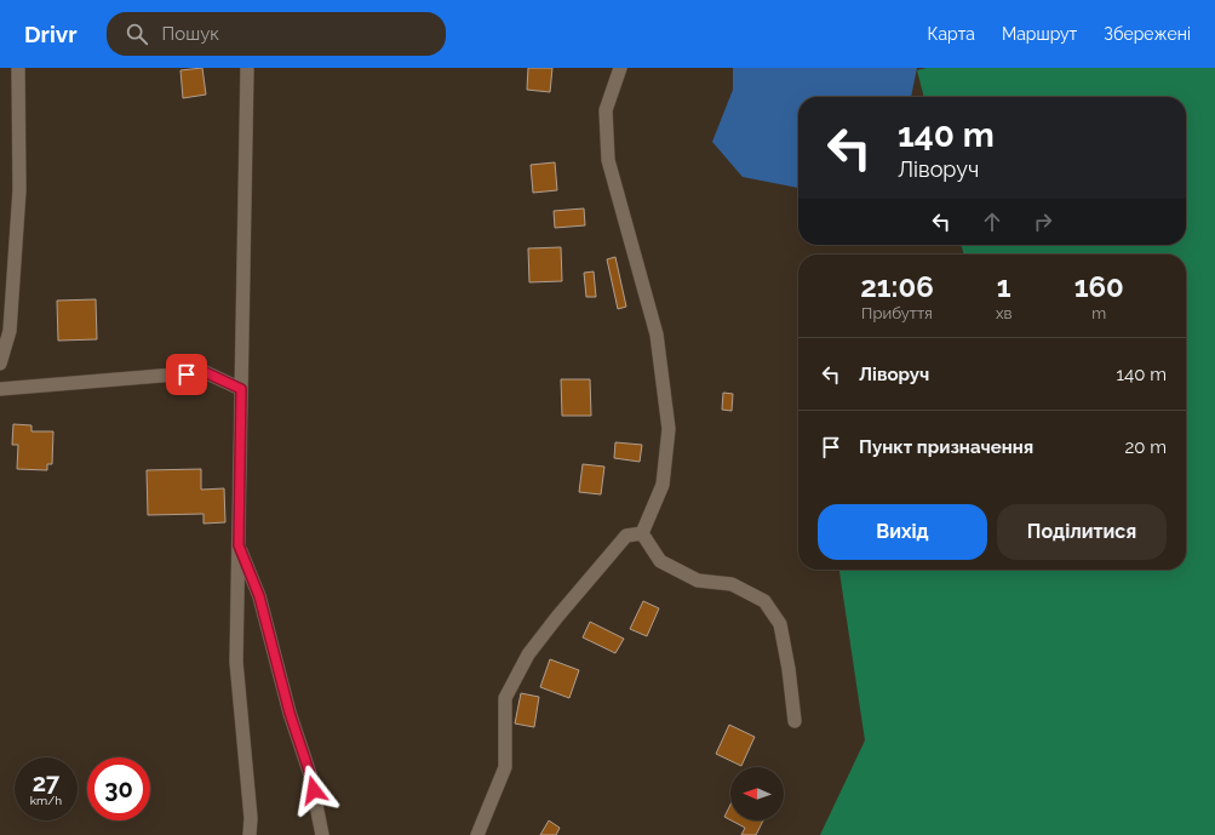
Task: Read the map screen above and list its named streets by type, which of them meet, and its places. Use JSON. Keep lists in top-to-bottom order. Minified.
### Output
{"north":"left","page":{"header":"Drivr","search":"Пошук","nav":["Карта","Маршрут","Збережені"],"turn":["140 m","Ліворуч"],"eta":["21:06","Прибуття","1","хв","160","m"],"list":[{"name":"Ліворуч","value":"140 m"},{"name":"Пункт призначення","value":"20 m"}],"buttons":["Вихід","Поділитися"],"speed":"27 km/h","limit":"30"}}
